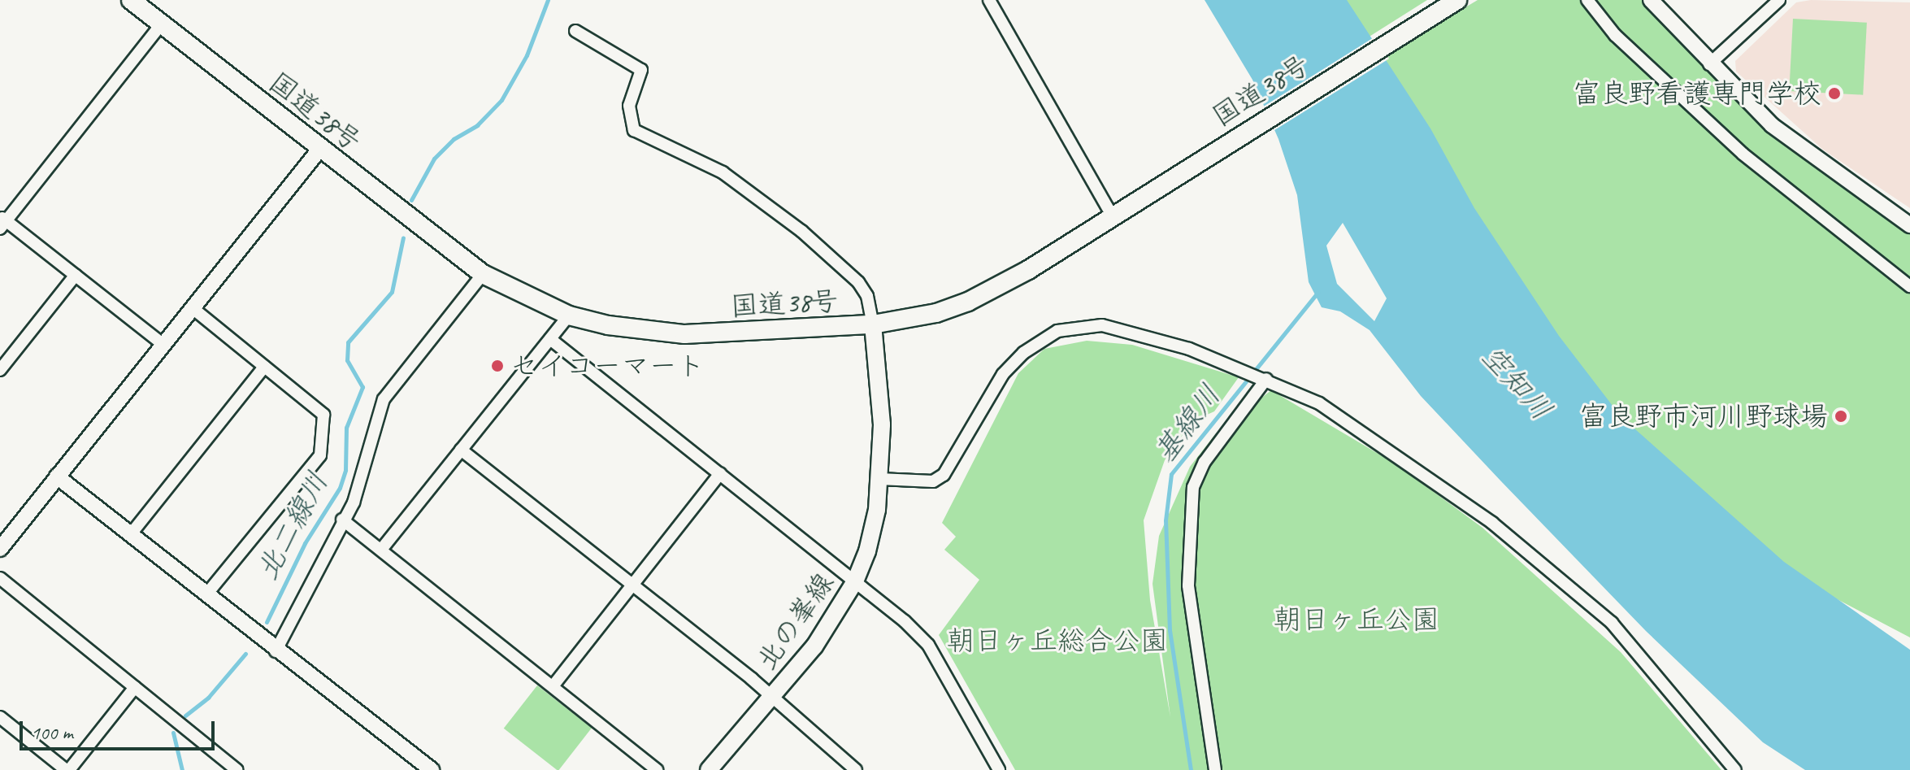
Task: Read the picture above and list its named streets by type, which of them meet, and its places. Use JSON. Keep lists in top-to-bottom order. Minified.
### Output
{"streets":{"highway":["国道38号"],"main road":["北の峯線"]},"crossings":[["国道38号","北の峯線"]],"water":["空知川","基線川","北二線川"],"parks":["朝日ヶ丘公園","朝日ヶ丘総合公園"],"places":["富良野看護専門学校","セイコーマート","富良野市河川野球場"],"scale_bar":"100 m"}
